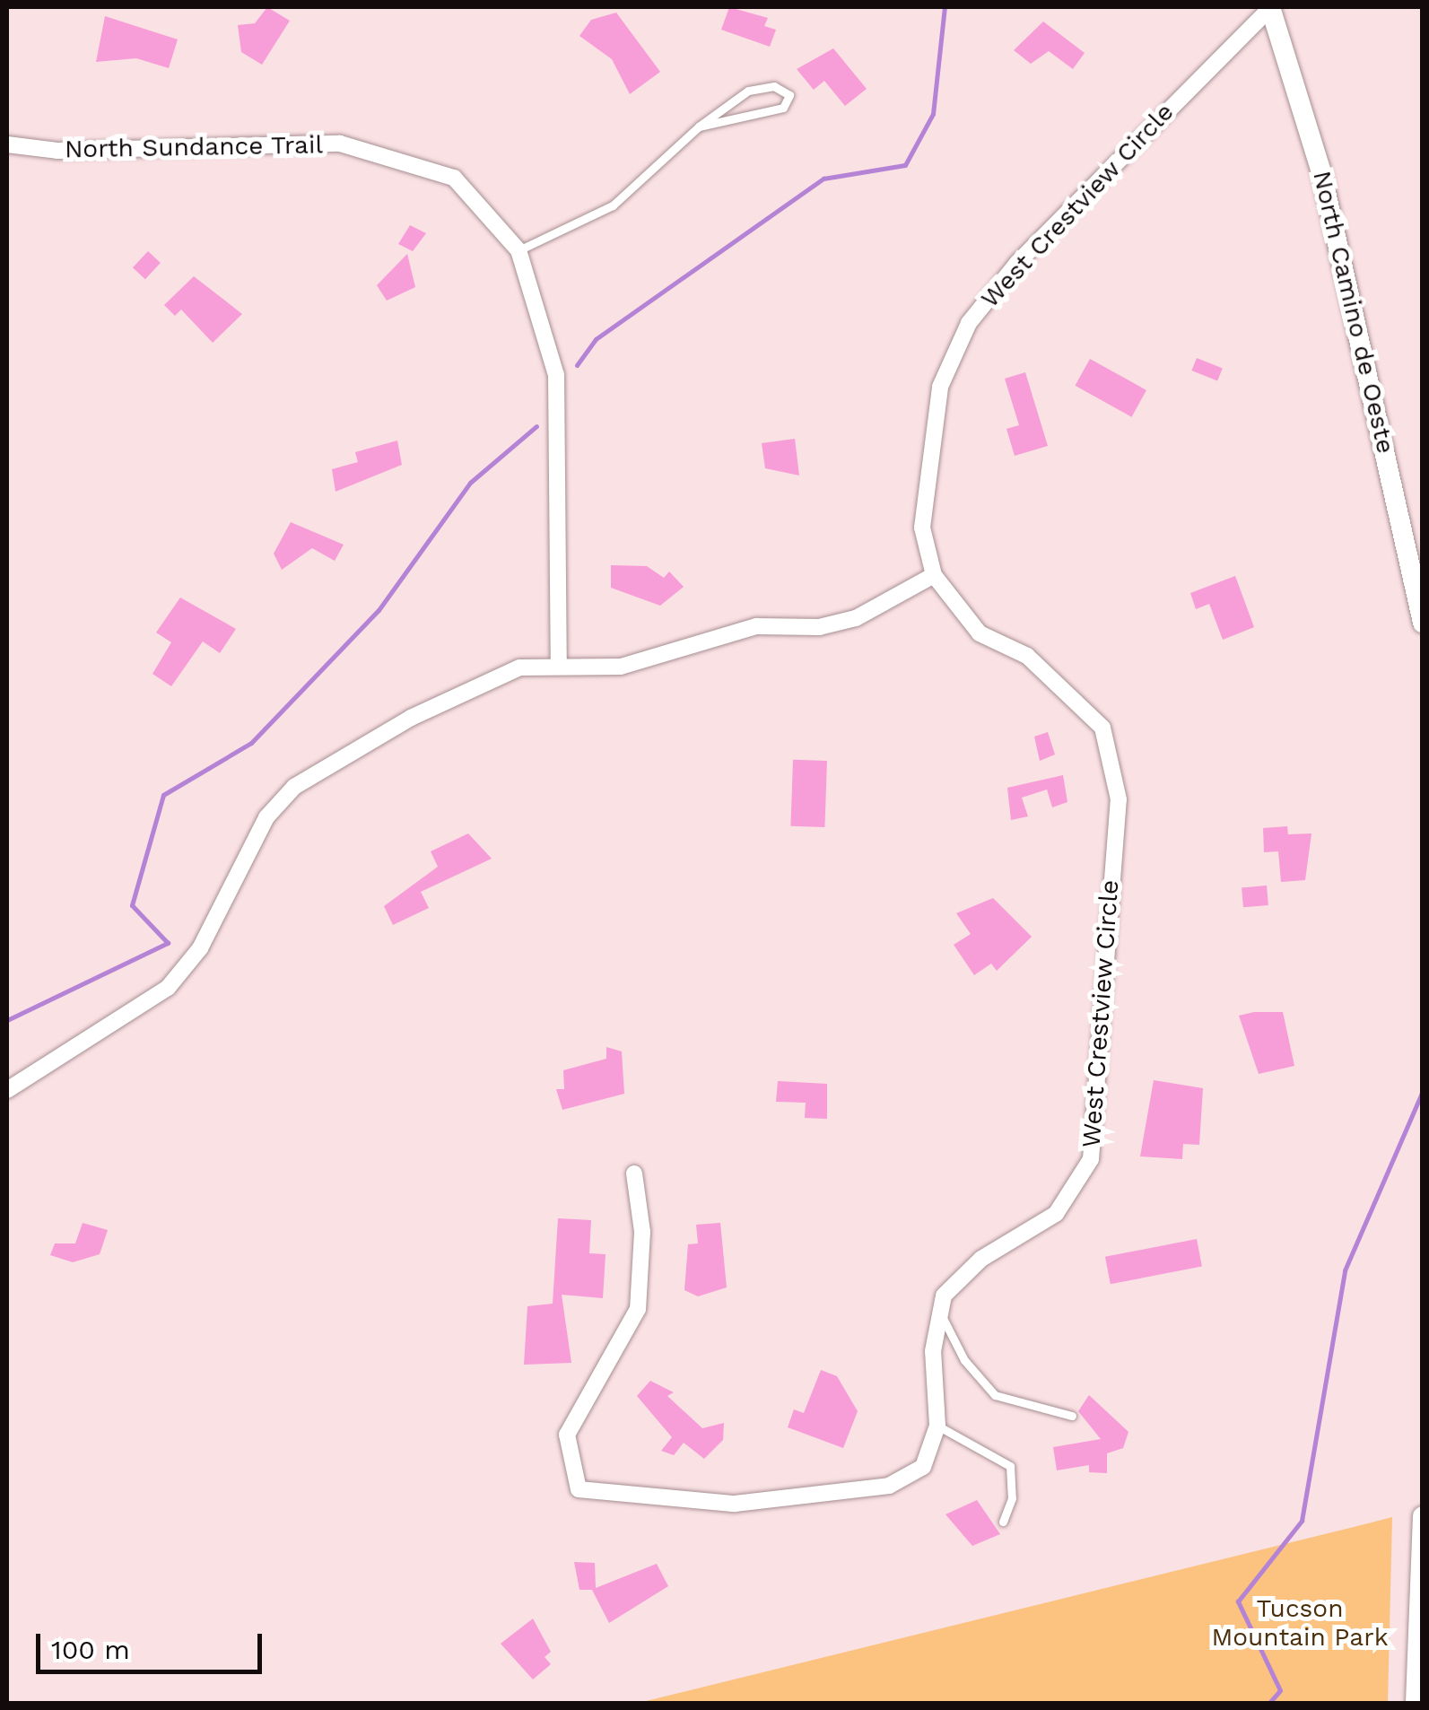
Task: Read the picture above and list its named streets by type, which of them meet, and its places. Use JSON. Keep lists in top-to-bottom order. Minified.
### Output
{"streets":{"street":["North Sundance Trail","West Crestview Circle","North Camino de Oeste"]},"crossings":[["West Crestview Circle","North Camino de Oeste"]],"parks":["Tucson Mountain Park"],"scale_bar":"100 m"}
